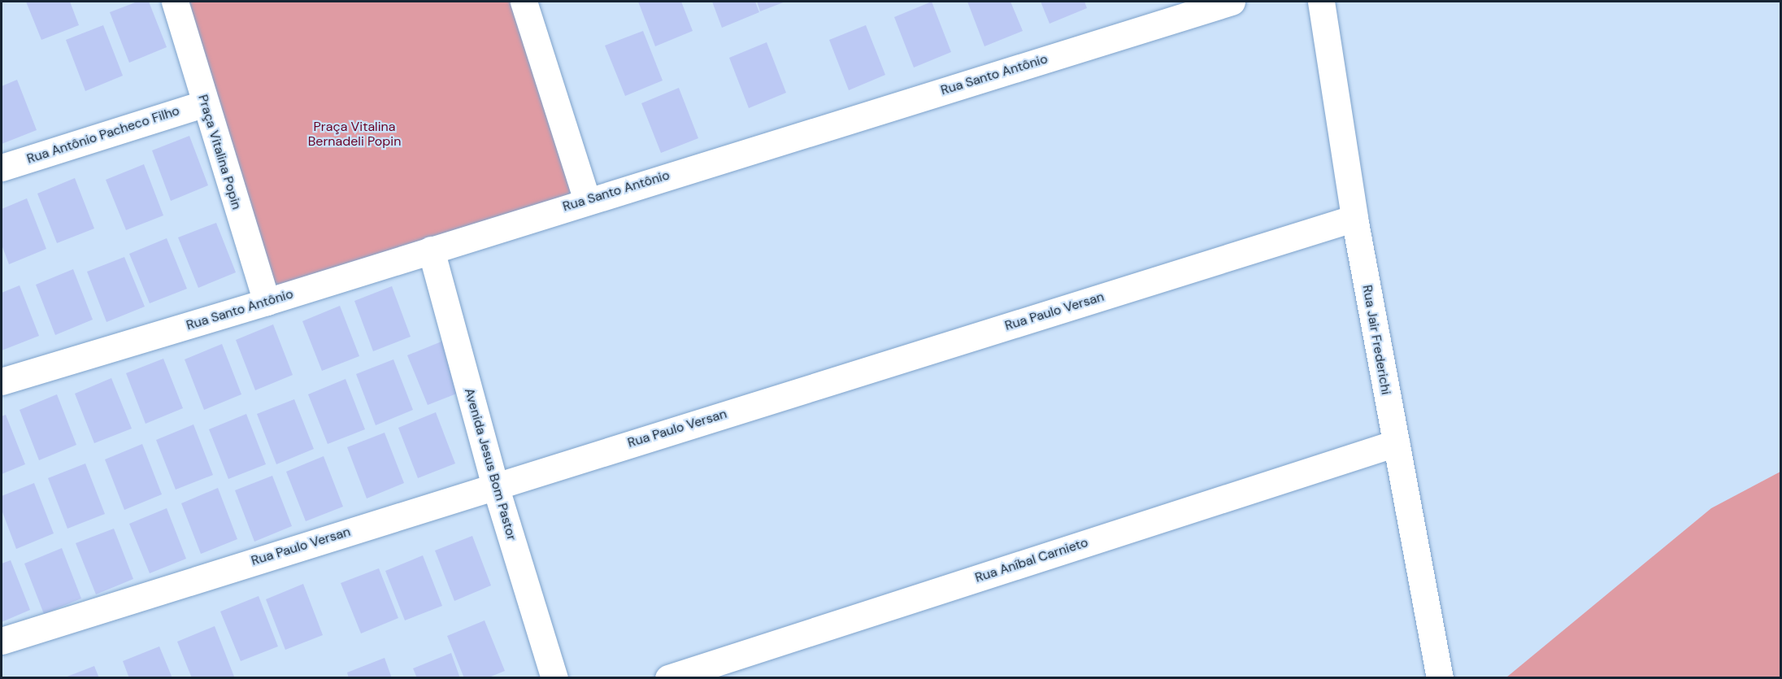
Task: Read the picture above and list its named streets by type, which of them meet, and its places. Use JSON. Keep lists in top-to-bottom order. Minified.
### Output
{"streets":{"street":["Rua Santo Antônio","Rua Antônio Pacheco Filho","Praça Vitalina Popin","Rua Paulo Versan","Rua Jair Frederichi","Avenida Jesus Bom Pastor","Rua Aníbal Carnieto"]},"crossings":[["Rua Santo Antônio","Praça Vitalina Popin"],["Rua Santo Antônio","Avenida Jesus Bom Pastor"],["Rua Antônio Pacheco Filho","Praça Vitalina Popin"],["Rua Paulo Versan","Rua Jair Frederichi"],["Rua Paulo Versan","Avenida Jesus Bom Pastor"],["Rua Jair Frederichi","Rua Aníbal Carnieto"]],"parks":["Praça Vitalina Bernadeli Popin"]}
